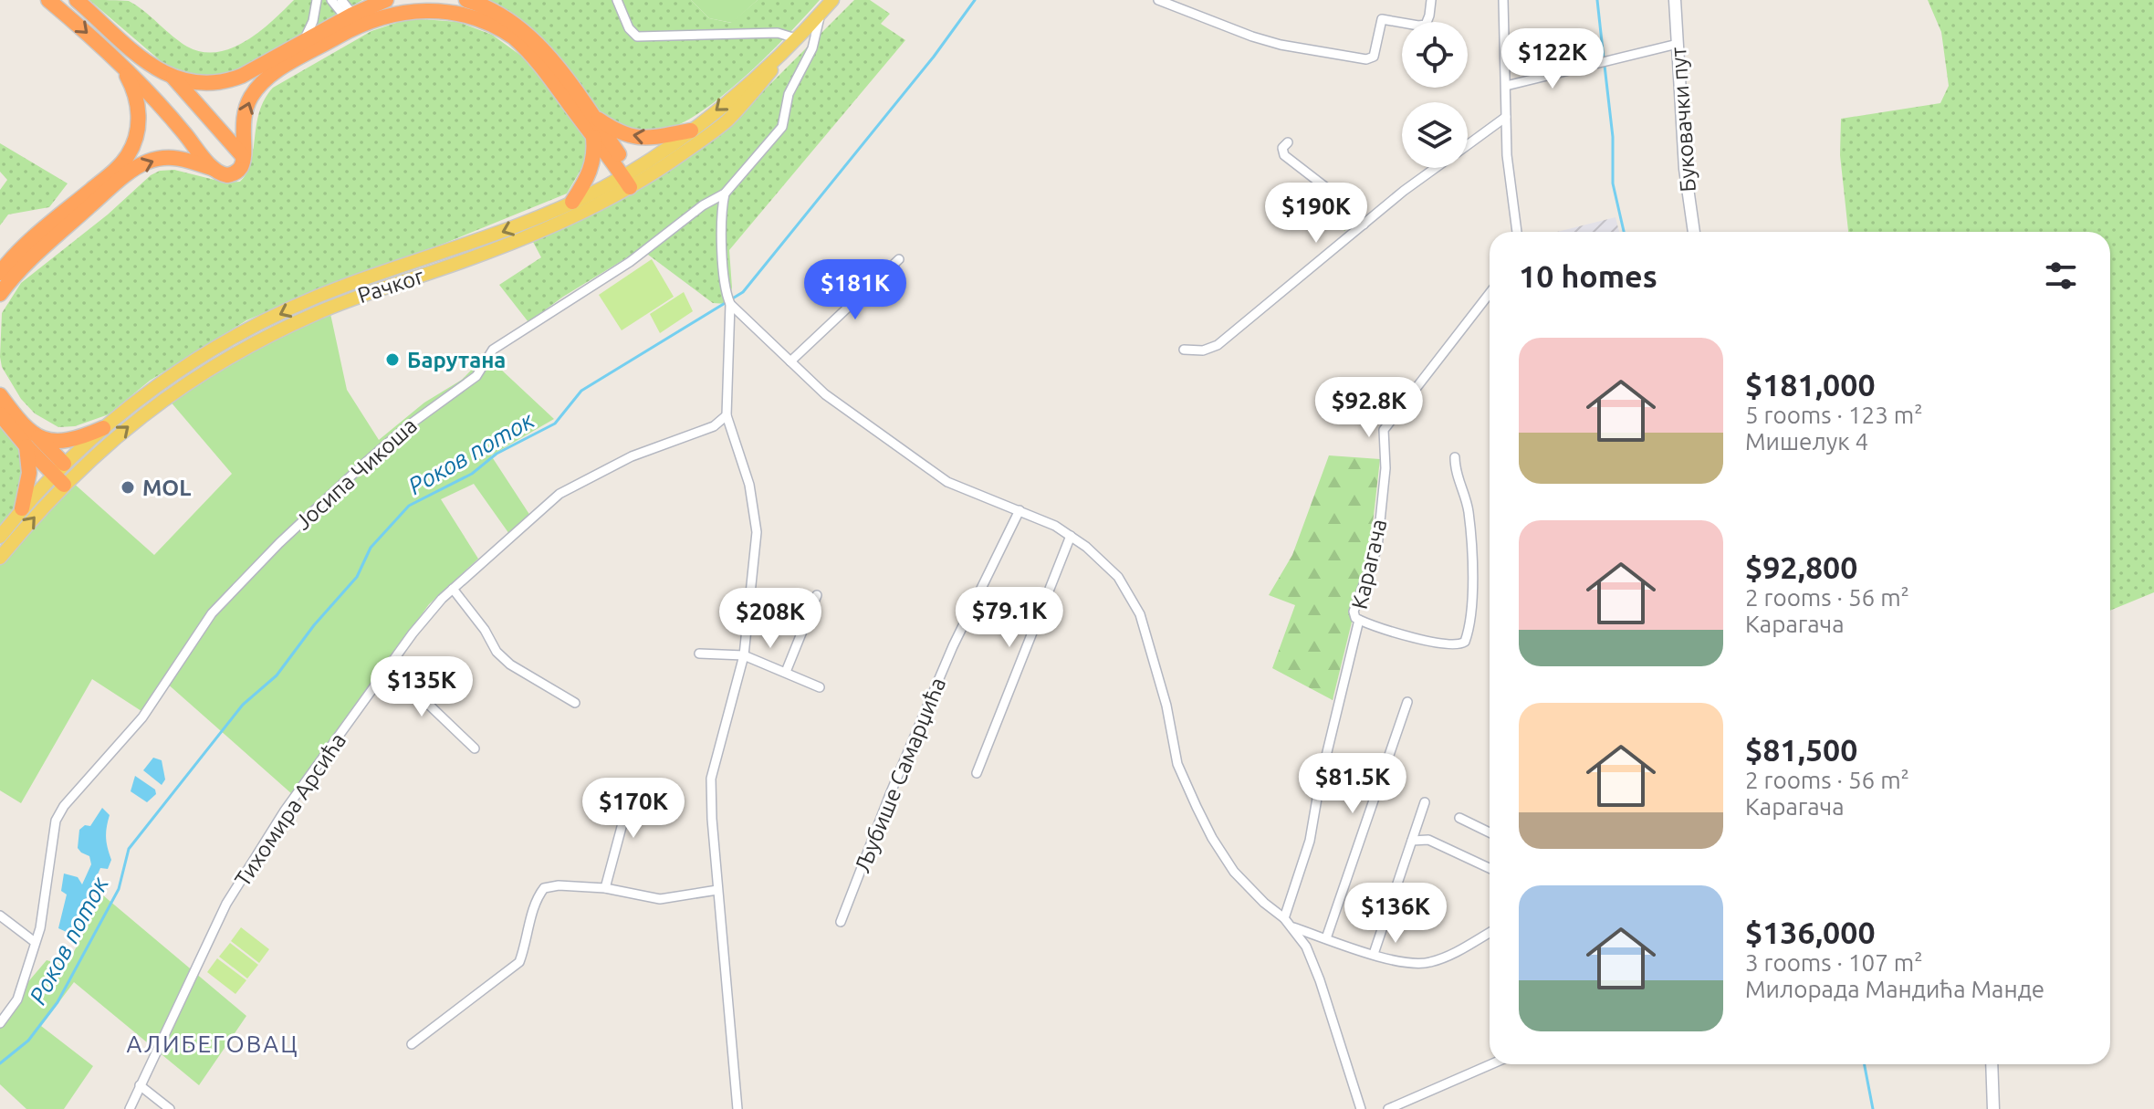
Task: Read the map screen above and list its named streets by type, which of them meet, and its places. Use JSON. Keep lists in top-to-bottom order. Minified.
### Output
{"streets":{"main road":["Рачког"],"street":["Буковачки пут","Јосипа Чикоша","Карагача","Љубише Самарџића","Тихомира Арсића"]},"crossings":[["Рачког","Јосипа Чикоша"]],"districts":["АЛИБЕГОВАЦ"],"water":["Роков поток"],"places":["Барутана","MOL"],"page":{"price":["$122K","$190K","$181K","$92.8K","$79.1K","$208K","$135K","$81.5K","$170K","$136K"],"heading":"10 homes","list":[{"name":"$181,000","note":"5 rooms · 123 m² · Мишелук 4"},{"name":"$92,800","note":"2 rooms · 56 m² · Карагача"},{"name":"$81,500","note":"2 rooms · 56 m² · Карагача"},{"name":"$136,000","note":"3 rooms · 107 m² · Милорада Мандића Манде"}]}}
